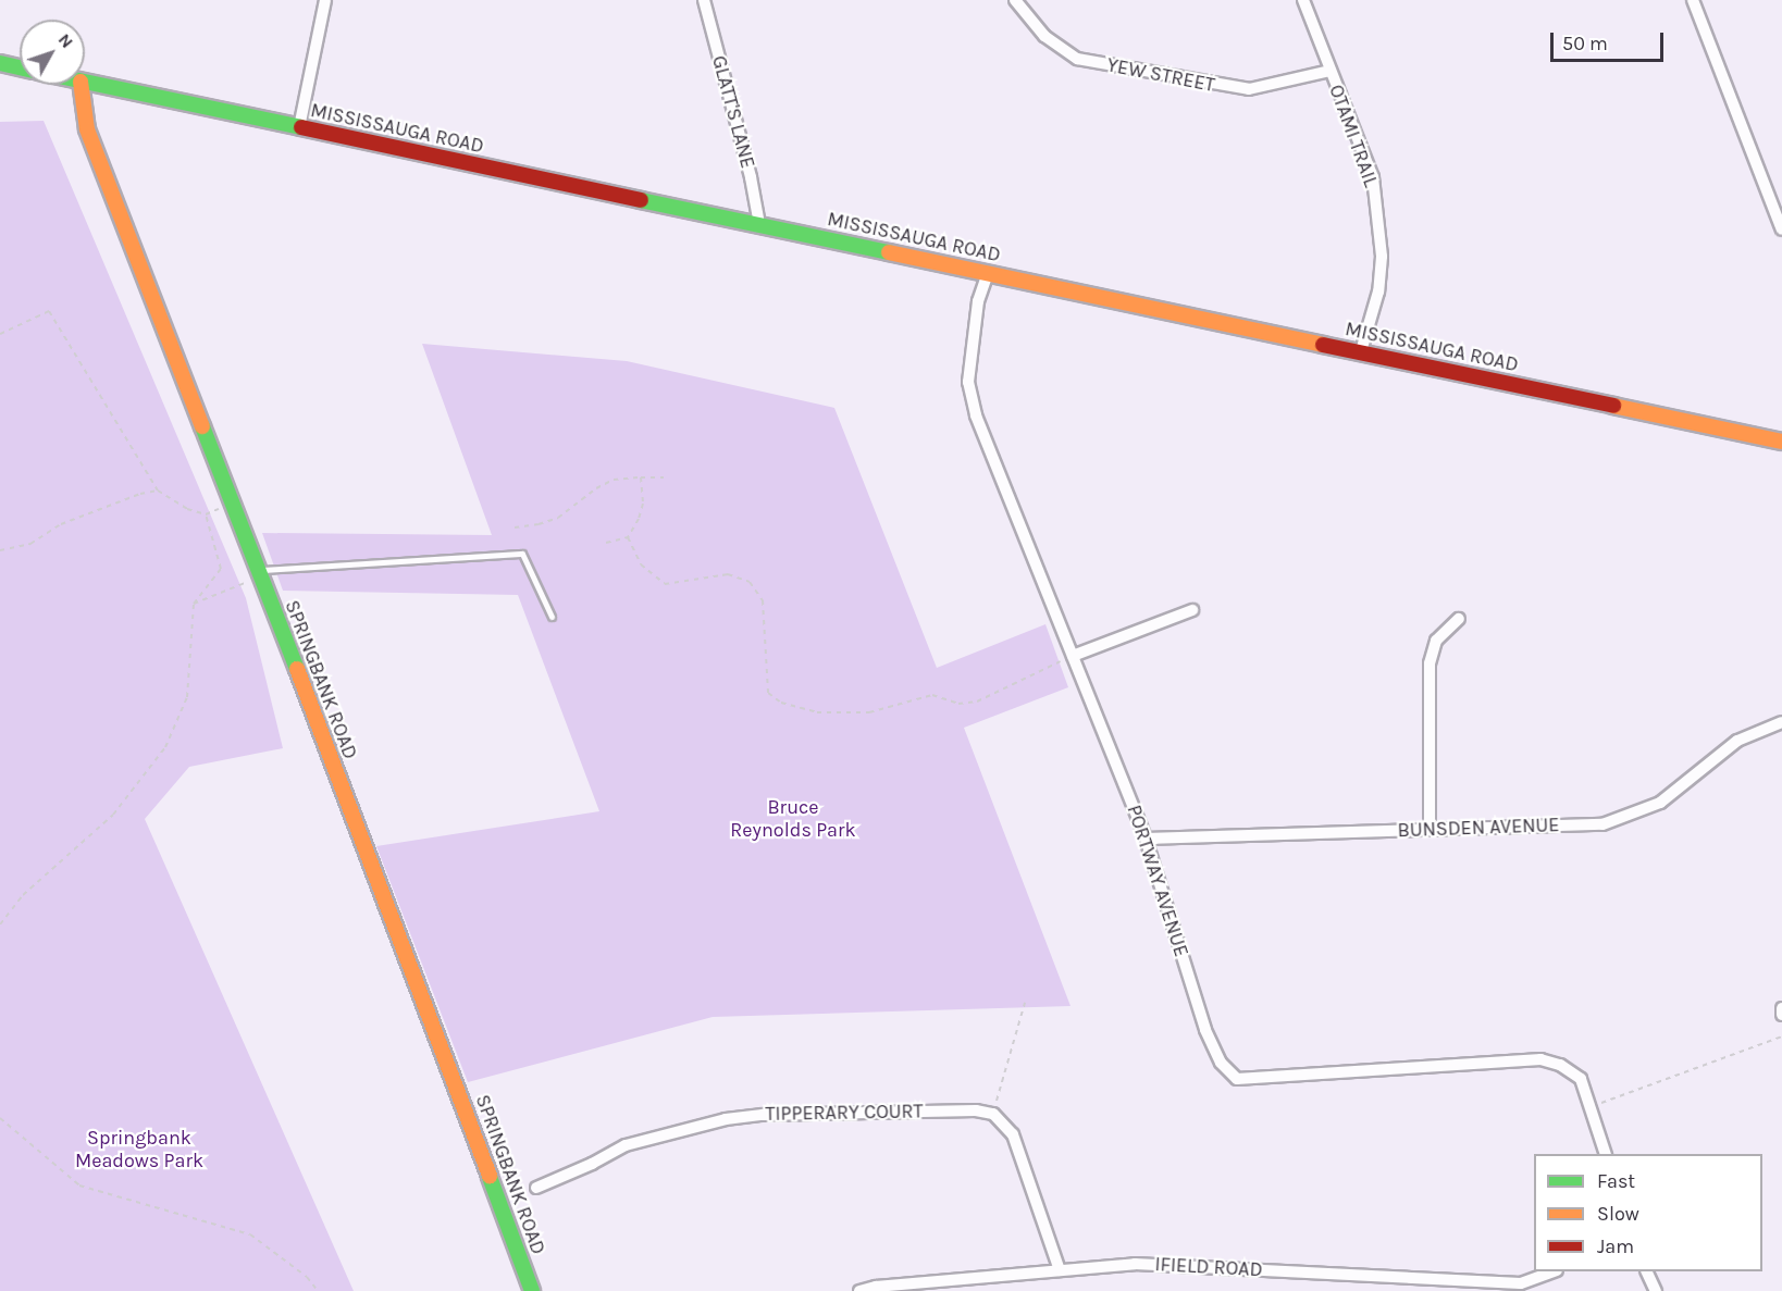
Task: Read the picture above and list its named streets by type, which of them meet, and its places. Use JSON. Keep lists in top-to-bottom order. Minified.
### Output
{"streets":{"main road":["MISSISSAUGA ROAD","SPRINGBANK ROAD"],"street":["YEW STREET","GLATT'S LANE","OTAMI TRAIL","BUNSDEN AVENUE","PORTWAY AVENUE","TIPPERARY COURT","IFIELD ROAD"]},"crossings":[["YEW STREET","OTAMI TRAIL"],["GLATT'S LANE","MISSISSAUGA ROAD"],["MISSISSAUGA ROAD","OTAMI TRAIL"],["MISSISSAUGA ROAD","PORTWAY AVENUE"],["BUNSDEN AVENUE","PORTWAY AVENUE"]],"parks":["Bruce Reynolds Park","Springbank Meadows Park"],"legend":["Fast","Slow","Jam"],"scale_bar":"50 m","north":"top right"}
